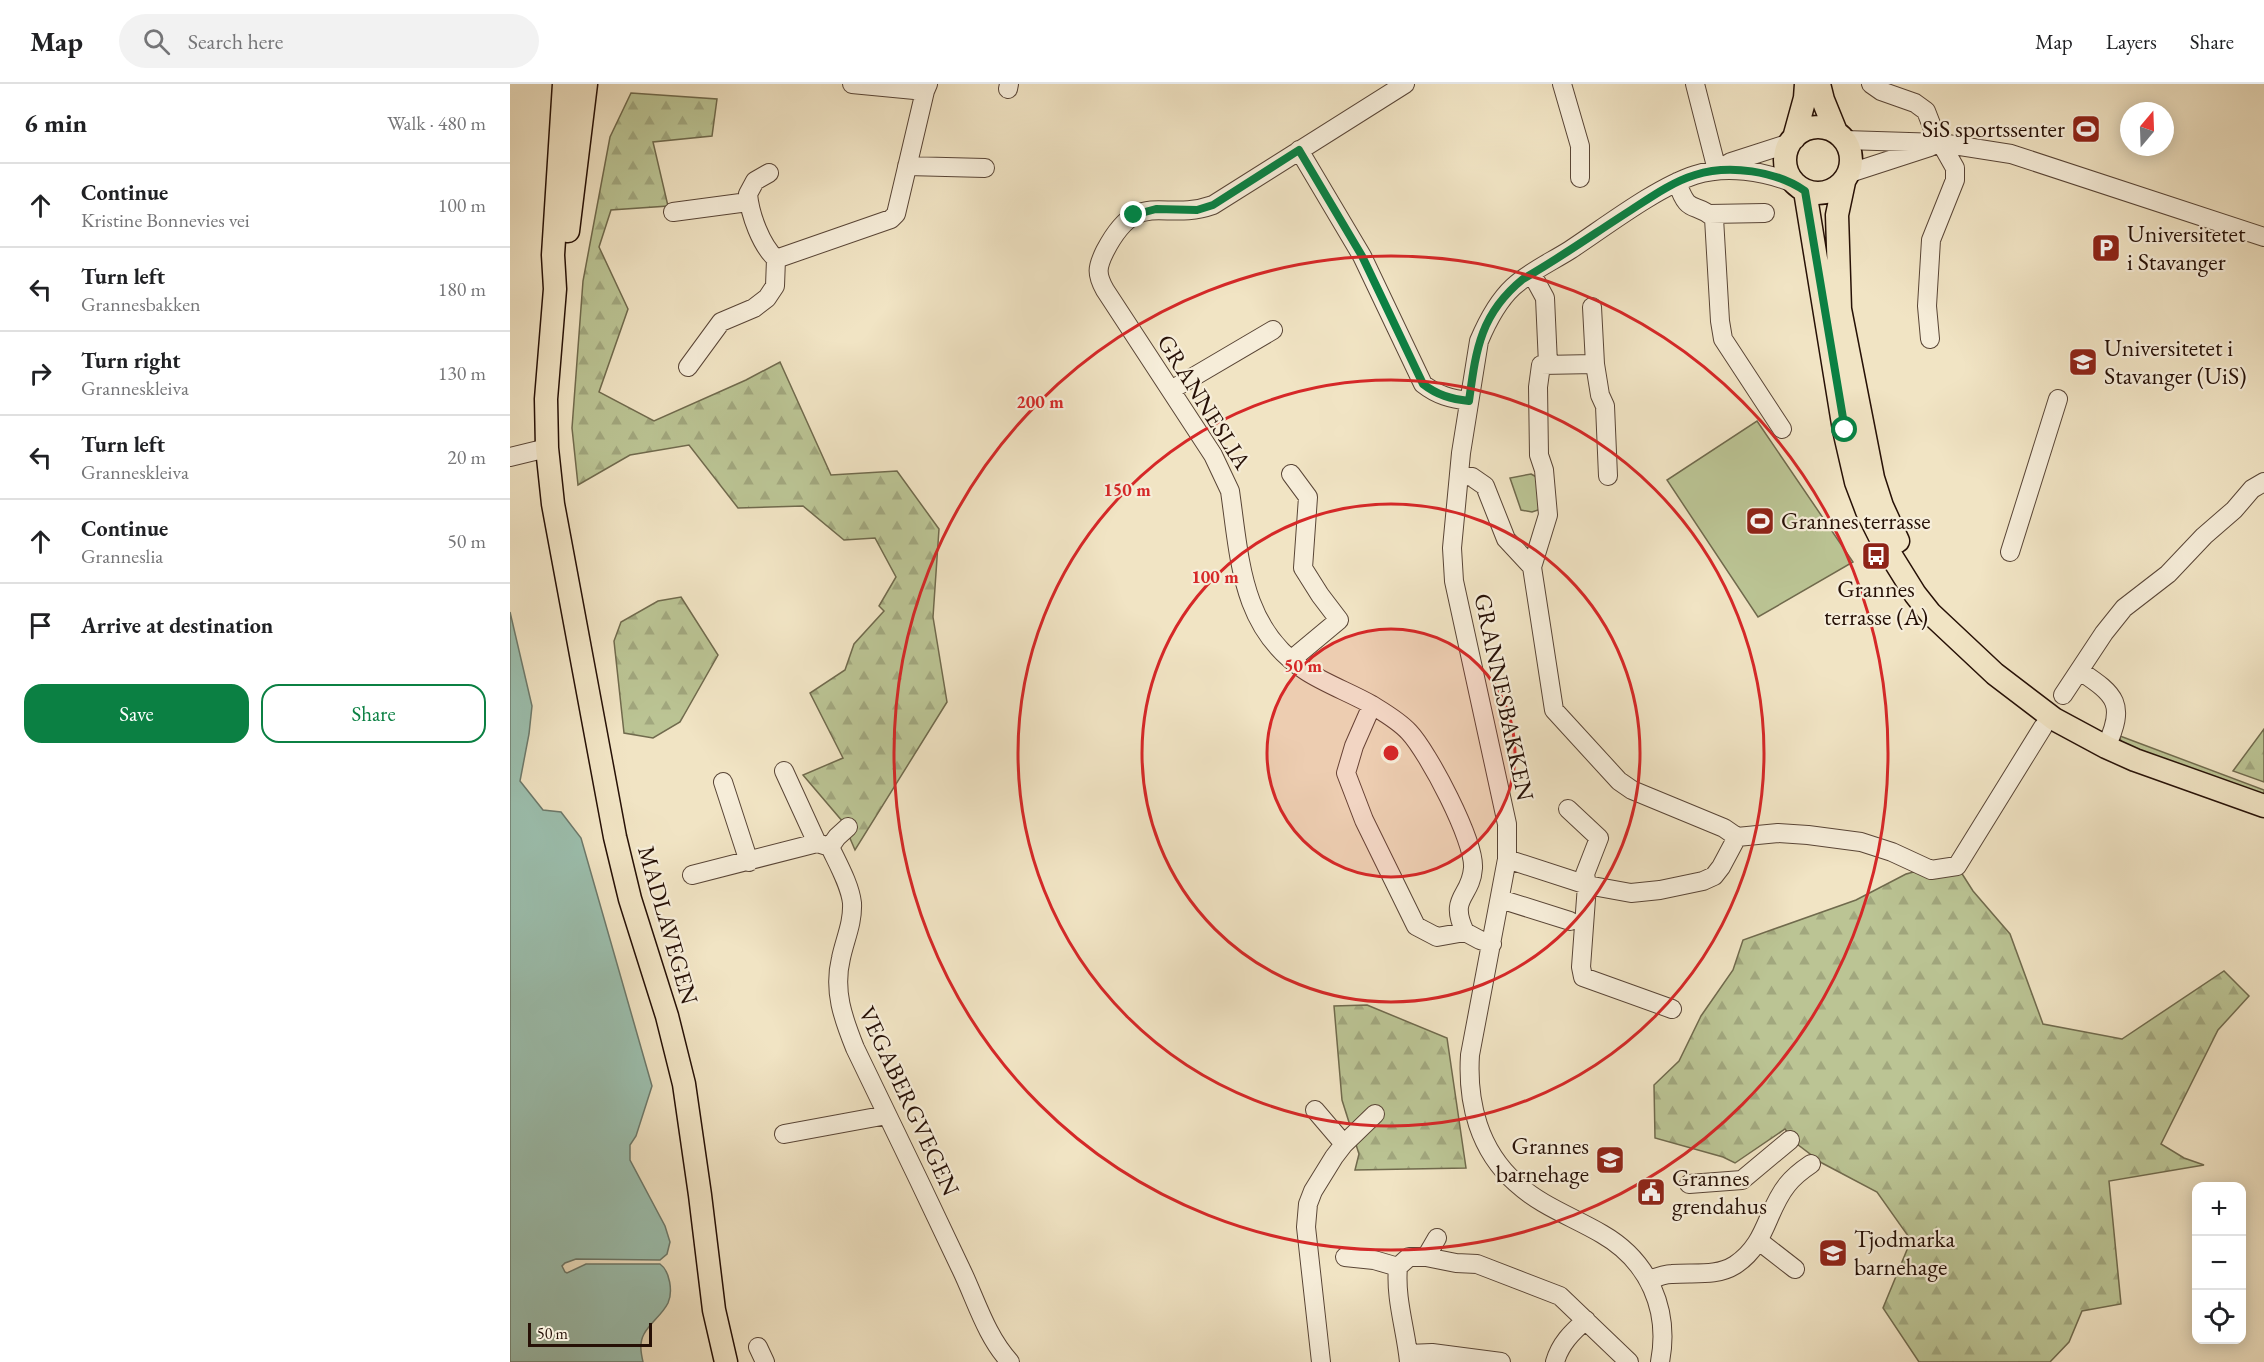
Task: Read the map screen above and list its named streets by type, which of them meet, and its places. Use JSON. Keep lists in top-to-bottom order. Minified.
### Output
{"streets":{"main road":["MADLAVEGEN"],"street":["GRANNESLIA","GRANNESBAKKEN","VEGABERGVEGEN"]},"places":{"sports":["SiS sportssenter","Grannes terrasse"],"parking":["Universitetet i Stavanger"],"school or university":["Universitetet i Stavanger (UiS)","Grannes barnehage","Tjodmarka barnehage"],"bus stop":["Grannes terrasse (A)"],"public building":["Grannes grendahus"]},"scale_bar":"50 m","north":"top","page":{"header":"Map","search":"Search here","nav":["Map","Layers","Share"],"heading":["6 min","Walk · 480 m"],"list":[["Continue","Kristine Bonnevies vei","100 m"],["Turn left","Grannesbakken","180 m"],["Turn right","Granneskleiva","130 m"],["Turn left","Granneskleiva","20 m"],["Continue","Granneslia","50 m"],"Arrive at destination"],"buttons":["Save","Share"],"map_buttons":["+","−"],"scale":"50 m"},"rings":["200 m","150 m","100 m","50 m"]}
